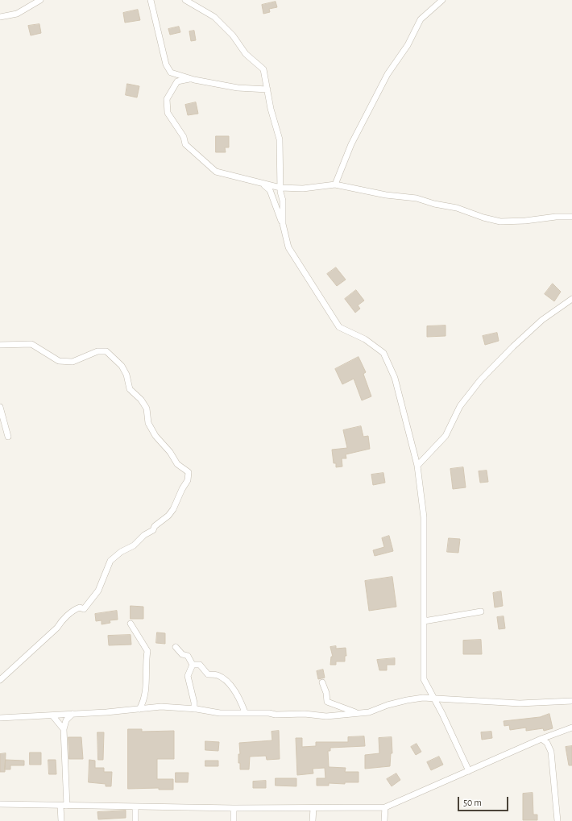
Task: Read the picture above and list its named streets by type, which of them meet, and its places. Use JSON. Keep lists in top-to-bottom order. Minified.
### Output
{"scale_bar":"50 m"}
